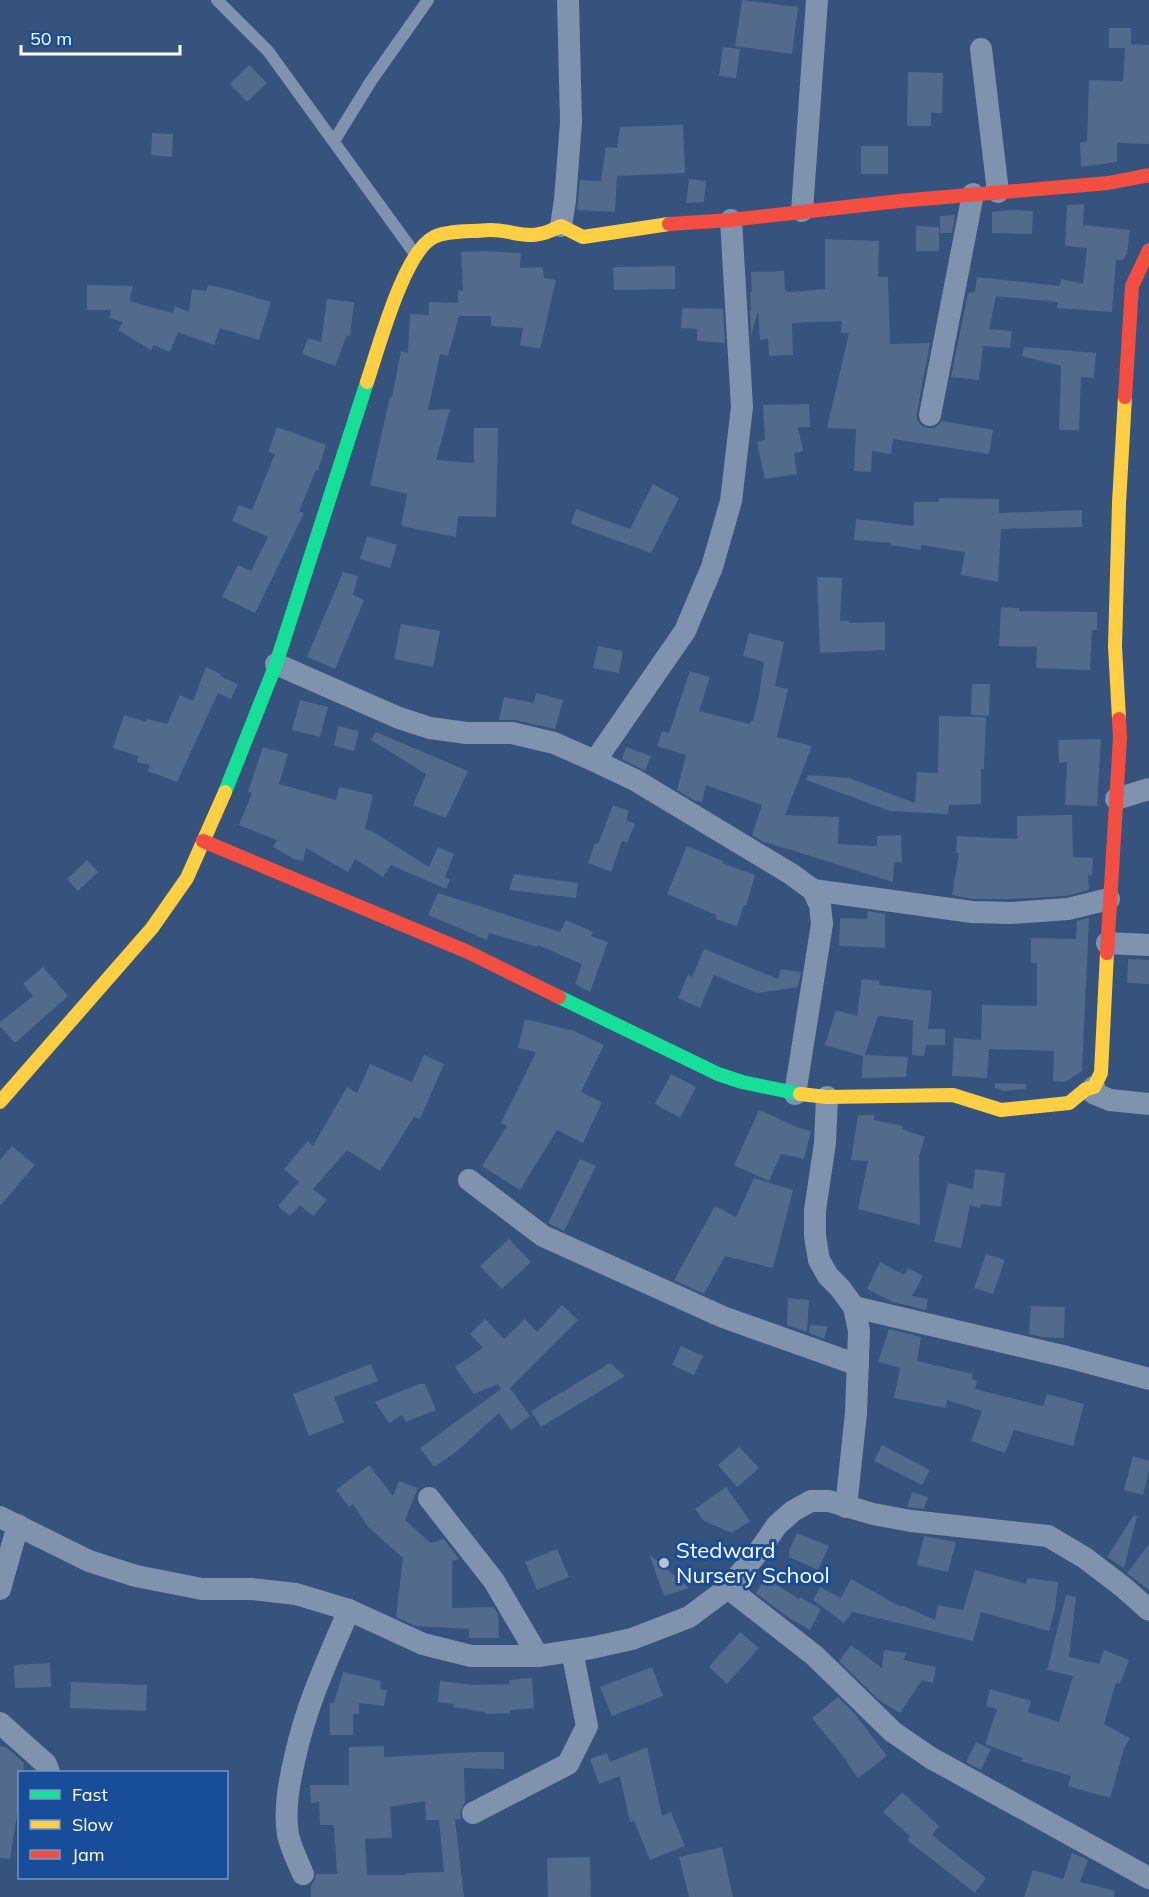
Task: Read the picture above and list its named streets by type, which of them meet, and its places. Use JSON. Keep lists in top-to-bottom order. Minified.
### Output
{"places":["Stedward Nursery School"],"legend":["Fast","Slow","Jam"],"scale_bar":"50 m"}
